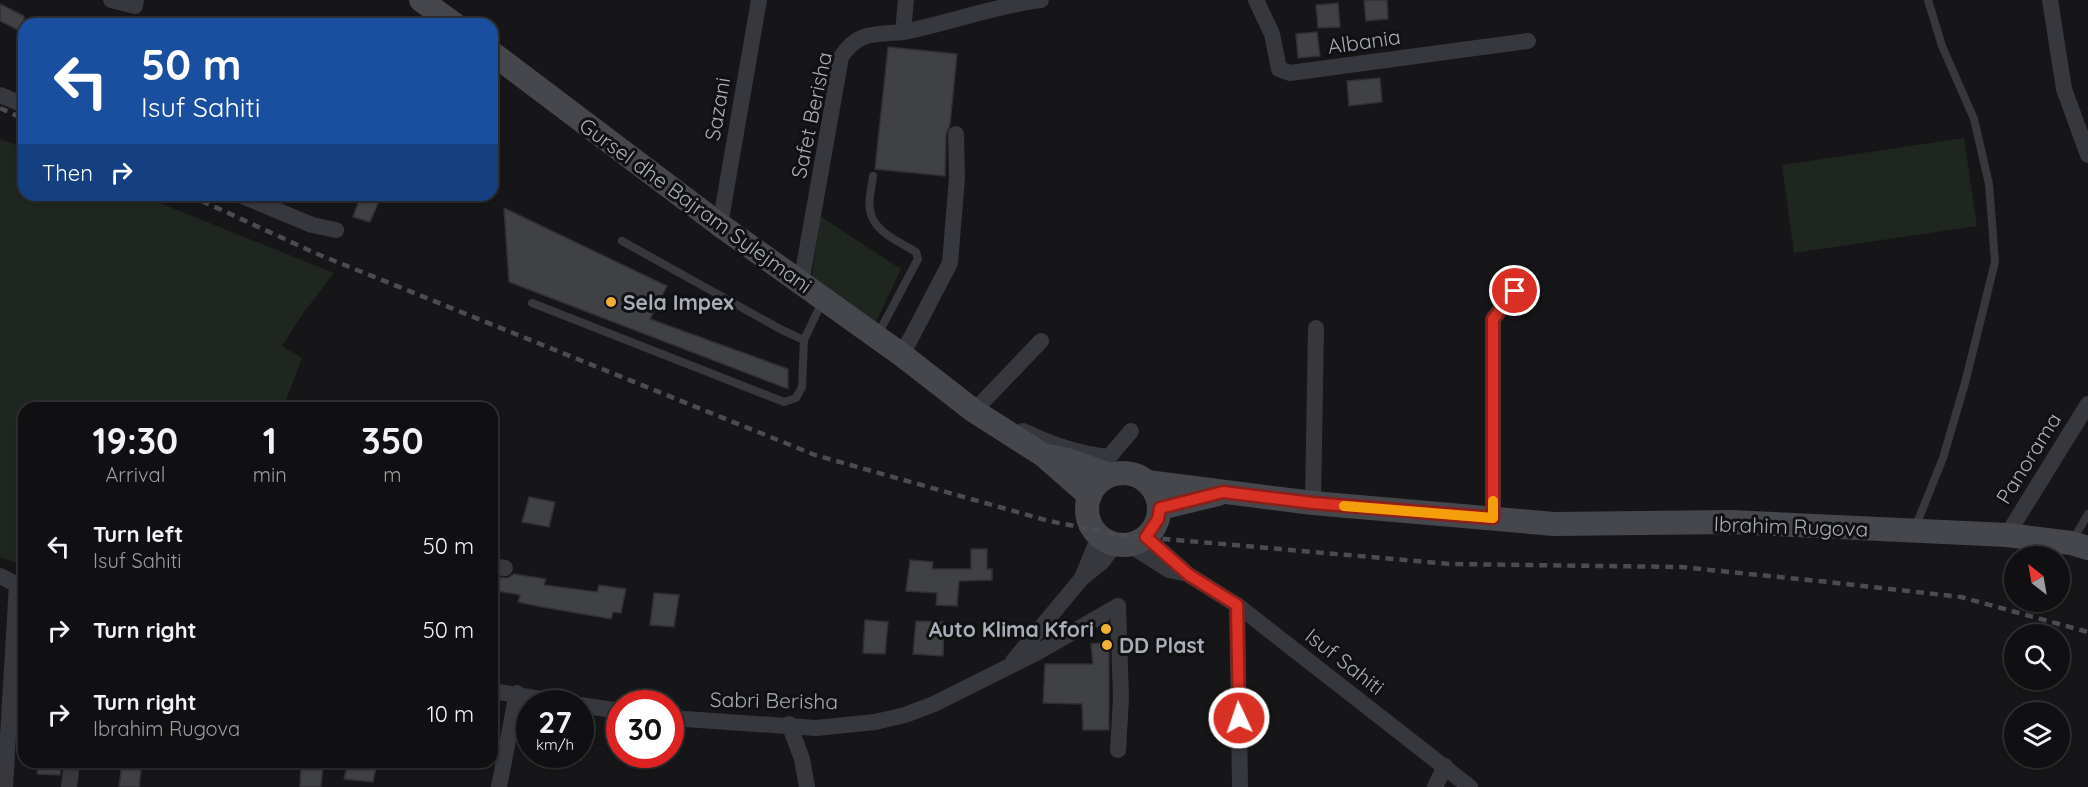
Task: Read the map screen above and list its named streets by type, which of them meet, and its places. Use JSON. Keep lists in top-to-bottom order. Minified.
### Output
{"streets":{"street":["Albania","Sazani","Safet Berisha","Gursel dhe Bajram Sylejmani","Panorama","Ibrahim Rugova","Isuf Sahiti","Sabri Berisha"]},"crossings":[["Sazani","Gursel dhe Bajram Sylejmani"],["Safet Berisha","Gursel dhe Bajram Sylejmani"],["Gursel dhe Bajram Sylejmani","Ibrahim Rugova"],["Gursel dhe Bajram Sylejmani","Isuf Sahiti"],["Gursel dhe Bajram Sylejmani","Sabri Berisha"],["Panorama","Ibrahim Rugova"],["Ibrahim Rugova","Isuf Sahiti"],["Ibrahim Rugova","Sabri Berisha"],["Isuf Sahiti","Sabri Berisha"]],"places":["Sela Impex","Auto Klima Kfori","DD Plast"],"north":"top left","page":{"turn":["50 m","Isuf Sahiti"],"then":"Then","eta":["19:30","Arrival","1","min","350","m"],"list":[{"name":"Turn left","note":"Isuf Sahiti","value":"50 m"},{"name":"Turn right","value":"50 m"},{"name":"Turn right","note":"Ibrahim Rugova","value":"10 m"}],"speed":"27 km/h","limit":"30"}}
